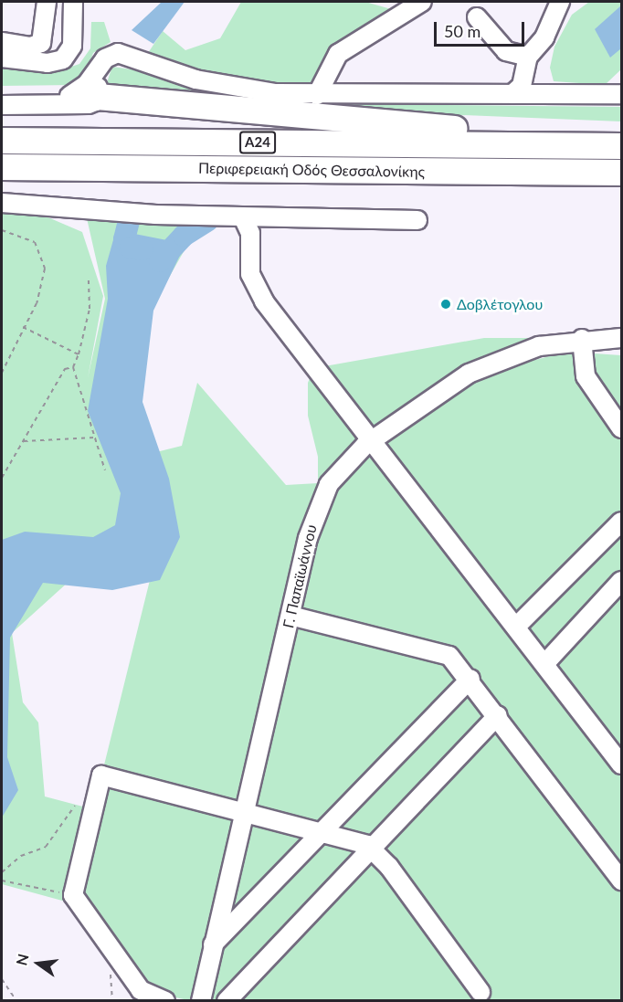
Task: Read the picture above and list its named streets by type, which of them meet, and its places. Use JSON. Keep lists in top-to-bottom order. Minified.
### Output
{"streets":{"highway":["Α24","Περιφερειακή Οδός Θεσσαλονίκης"],"street":["Γ. Παπαϊωάννου"]},"places":["Δοβλέτογλου"],"scale_bar":"50 m","north":"left"}
